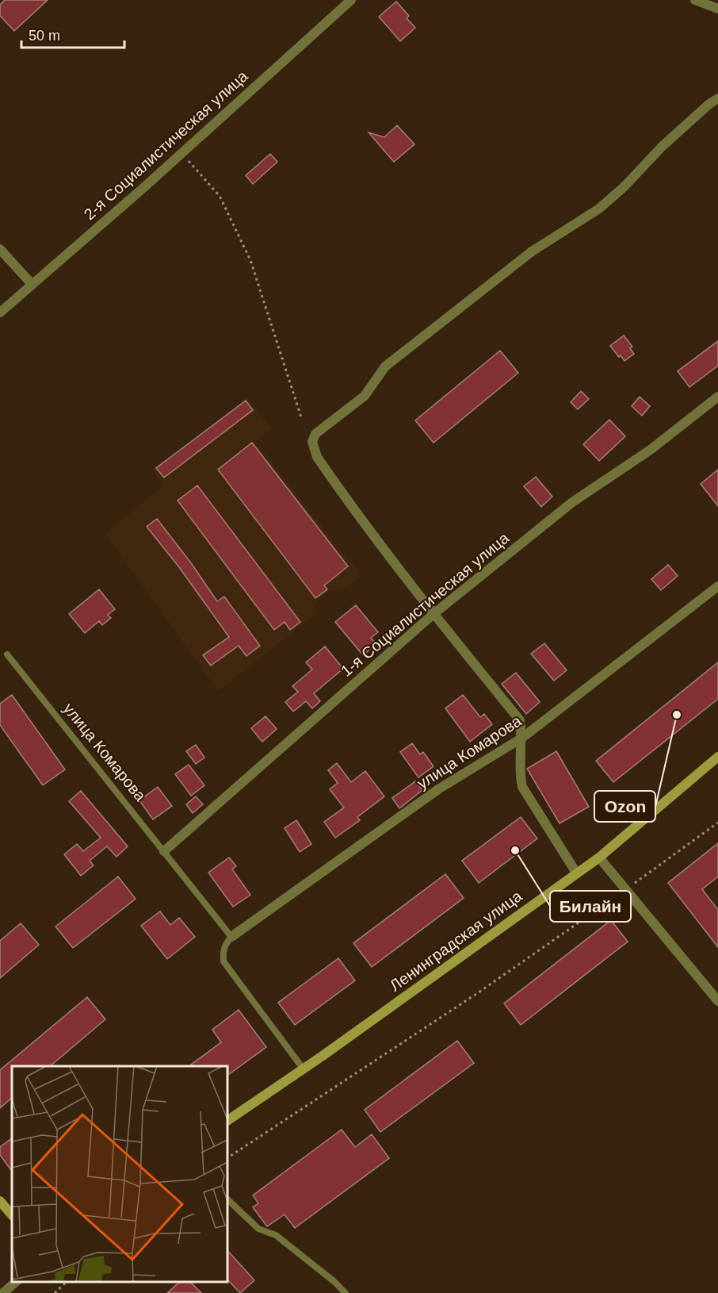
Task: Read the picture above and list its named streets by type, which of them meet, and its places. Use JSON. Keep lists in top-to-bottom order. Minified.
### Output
{"streets":{"main road":["Ленинградская улица"],"street":["2-я Социалистическая улица","1-я Социалистическая улица","улица Комарова"]},"crossings":[["1-я Социалистическая улица","улица Комарова"]],"places":["Ozon","Билайн"],"scale_bar":"50 m"}
